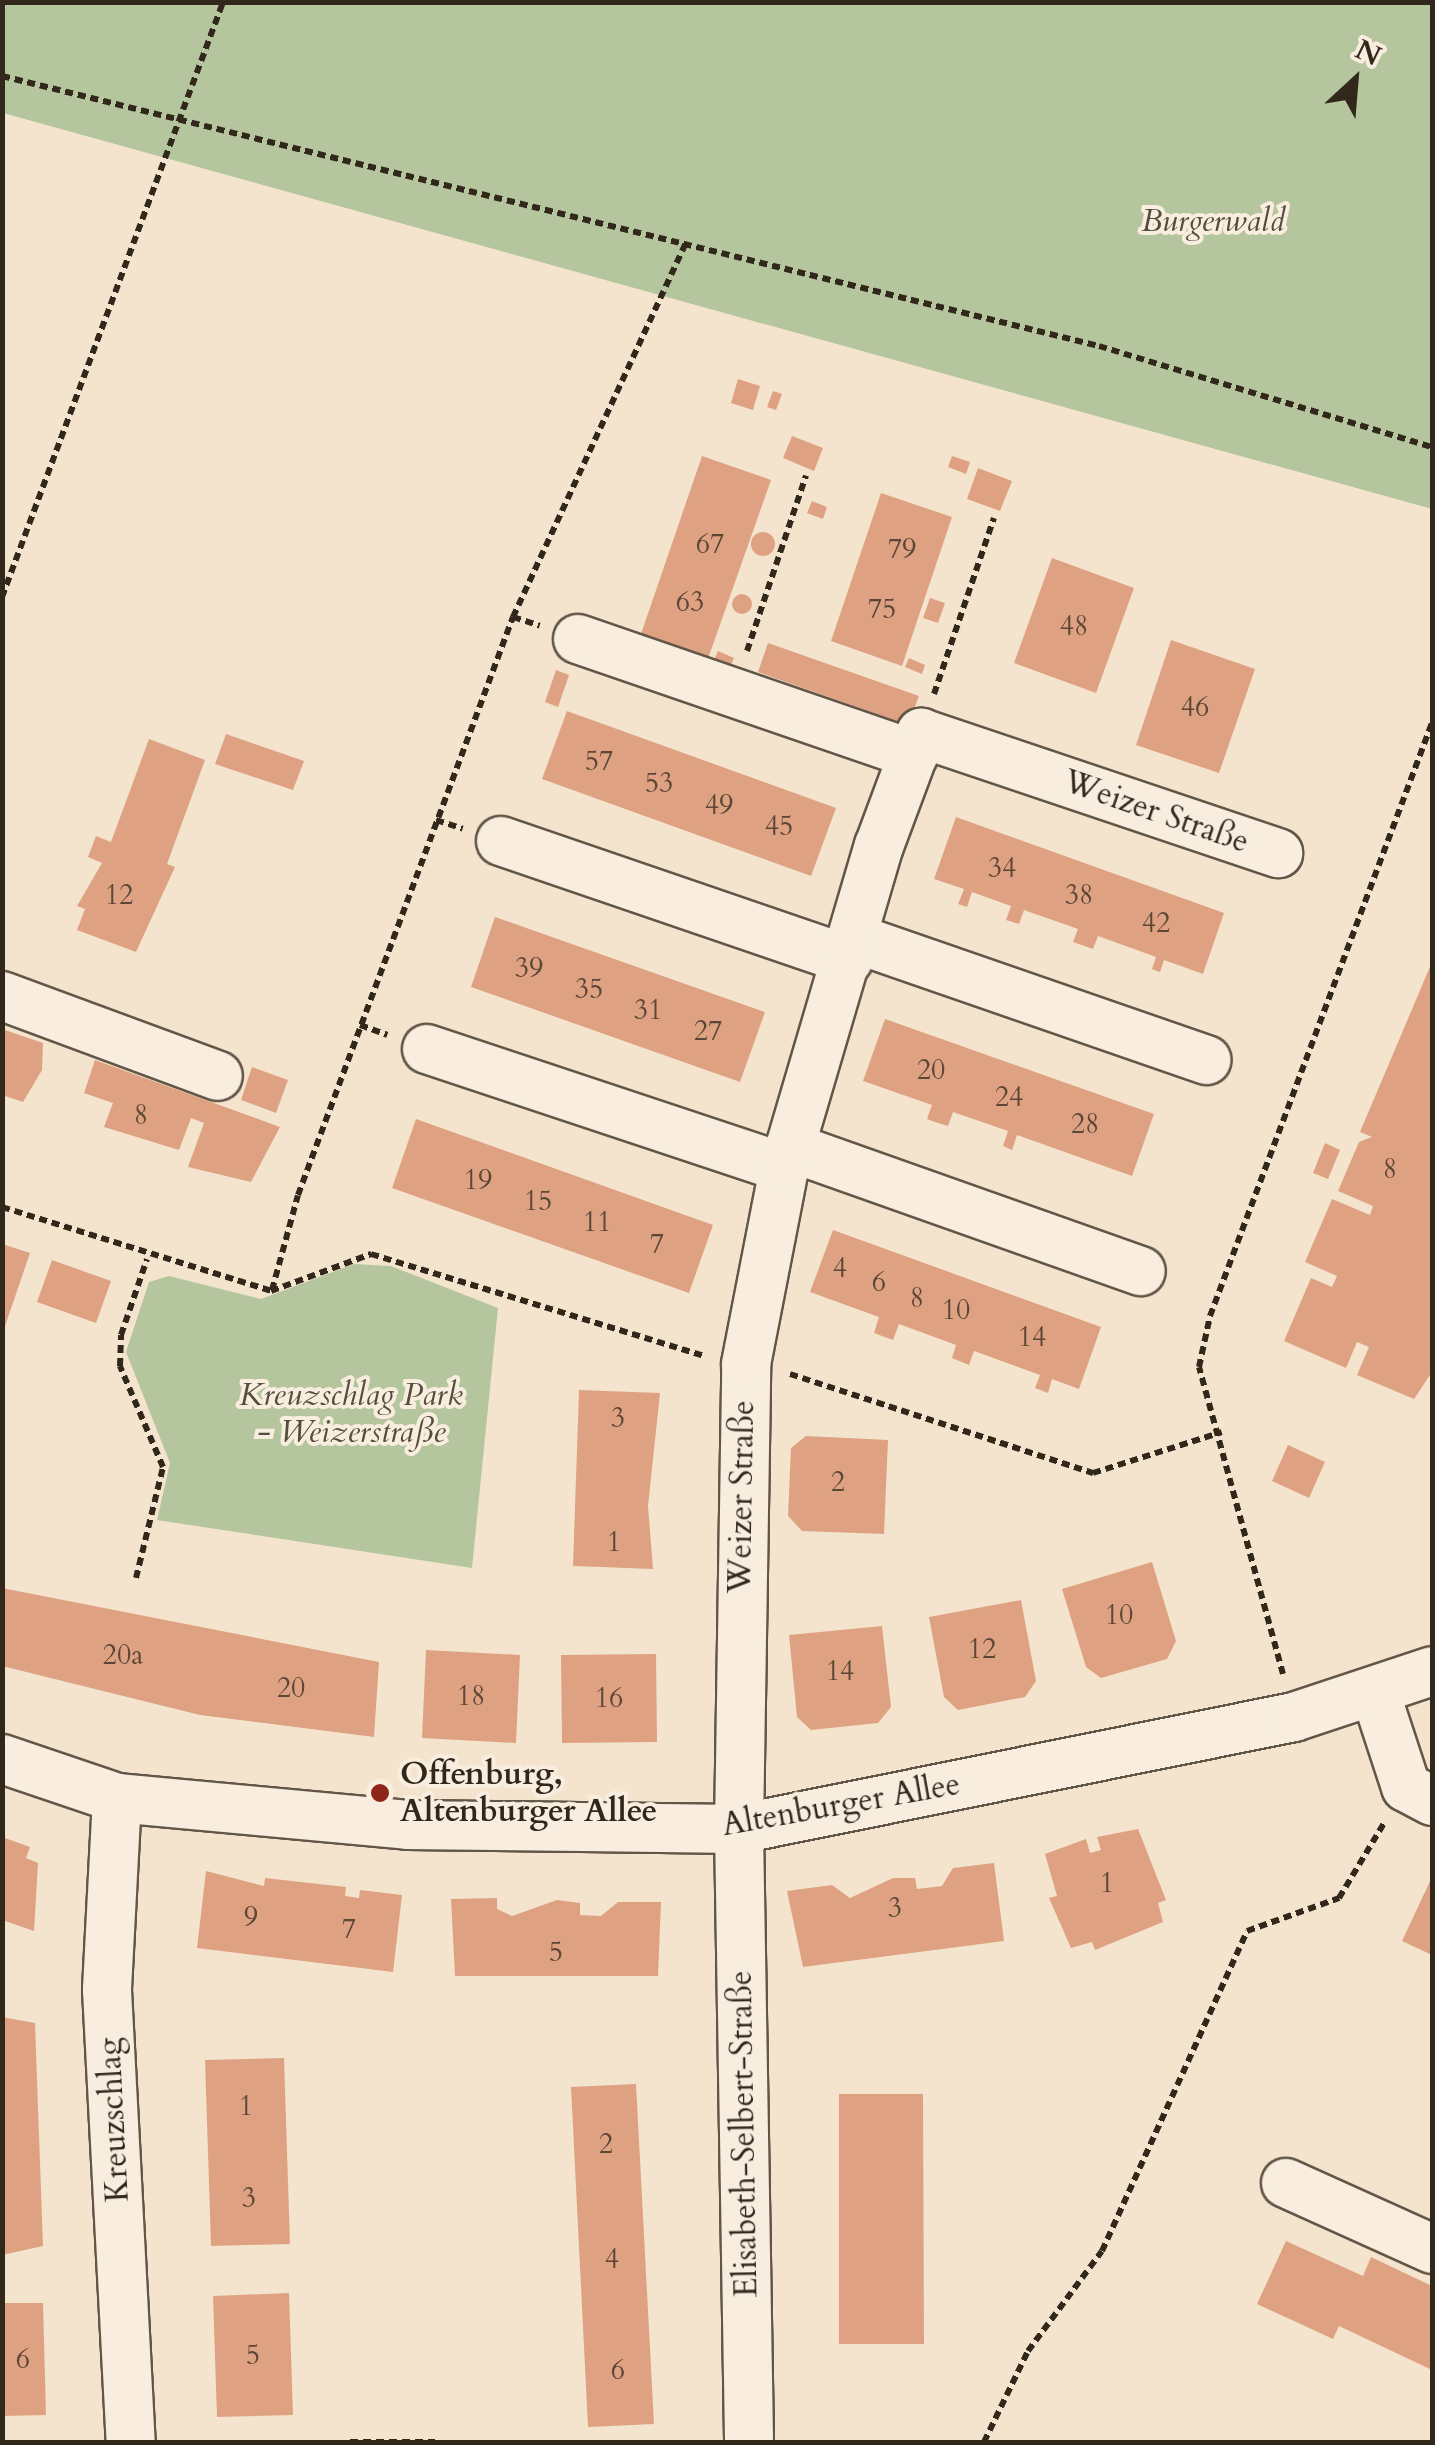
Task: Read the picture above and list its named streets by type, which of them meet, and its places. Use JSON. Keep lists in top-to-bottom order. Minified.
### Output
{"streets":{"street":["Weizer Straße","Altenburger Allee","Kreuzschlag","Elisabeth-Selbert-Straße"]},"crossings":[["Weizer Straße","Altenburger Allee"],["Weizer Straße","Elisabeth-Selbert-Straße"],["Altenburger Allee","Kreuzschlag"],["Altenburger Allee","Elisabeth-Selbert-Straße"]],"parks":["Burgerwald","Kreuzschlag Park - Weizerstraße"],"places":["Offenburg, Altenburger Allee"],"house_numbers":["67","79","63","75","48","46","57","53","49","45","34","12","38","42","39","35","31","27","20","24","8","28","8","19","15","11","7","4","6","8","10","14","3","2","1","10","12","20a","14","20","18","16","1","3","9","7","5","1","2","3","4","5","6","6"],"north":"top right"}
